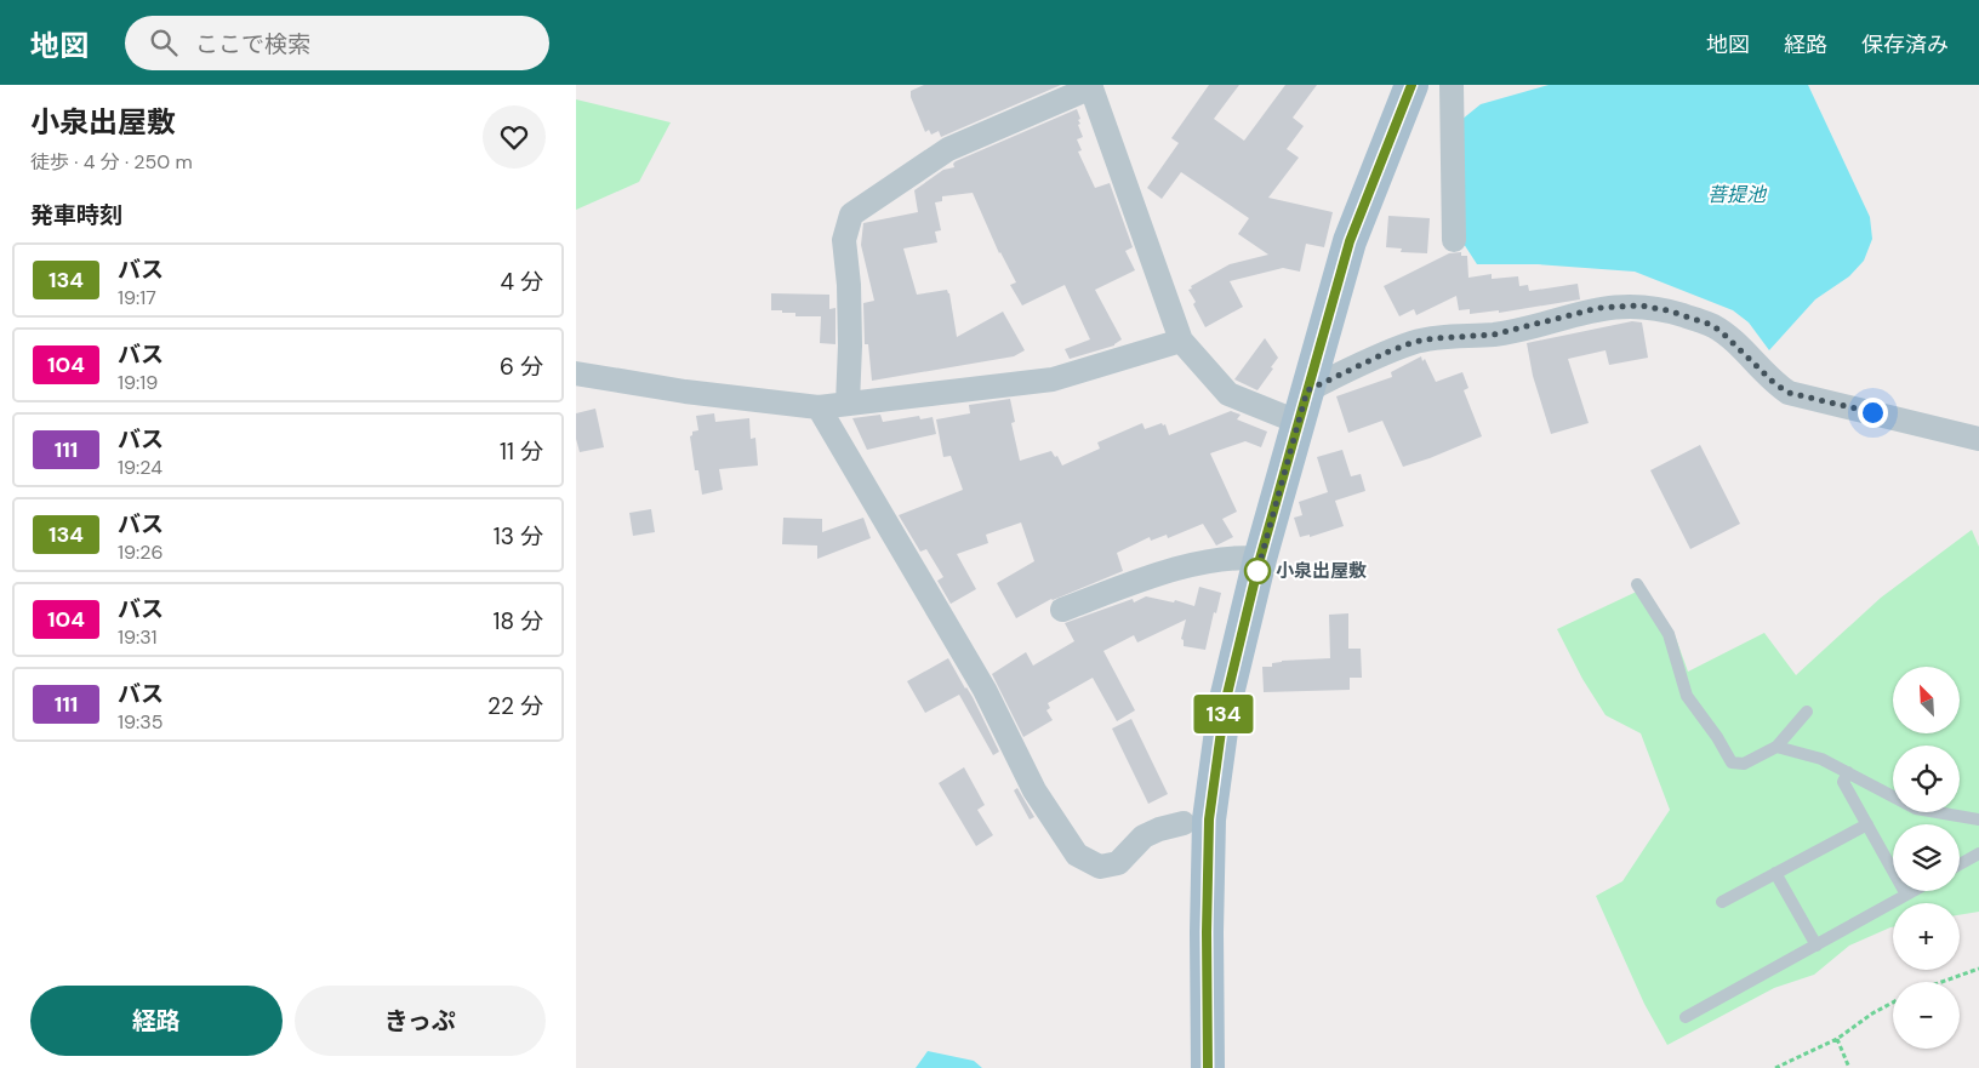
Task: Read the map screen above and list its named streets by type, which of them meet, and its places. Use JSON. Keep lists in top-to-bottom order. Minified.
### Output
{"water":["菩提池"],"places":["小泉出屋敷"],"lines":["bus line 134"],"north":"top left","page":{"header":"地図","search":"ここで検索","nav":["地図","経路","保存済み"],"heading":[["小泉出屋敷","徒歩 · 4 分 · 250 m"],"発車時刻"],"on_map":"134","list":[{"mark":"134","name":"バス","note":"19:17","value":"4 分"},{"mark":"104","name":"バス","note":"19:19","value":"6 分"},{"mark":"111","name":"バス","note":"19:24","value":"11 分"},{"mark":"134","name":"バス","note":"19:26","value":"13 分"},{"mark":"104","name":"バス","note":"19:31","value":"18 分"},{"mark":"111","name":"バス","note":"19:35","value":"22 分"}],"map_buttons":["+","−"],"buttons":["経路","きっぷ"]}}
